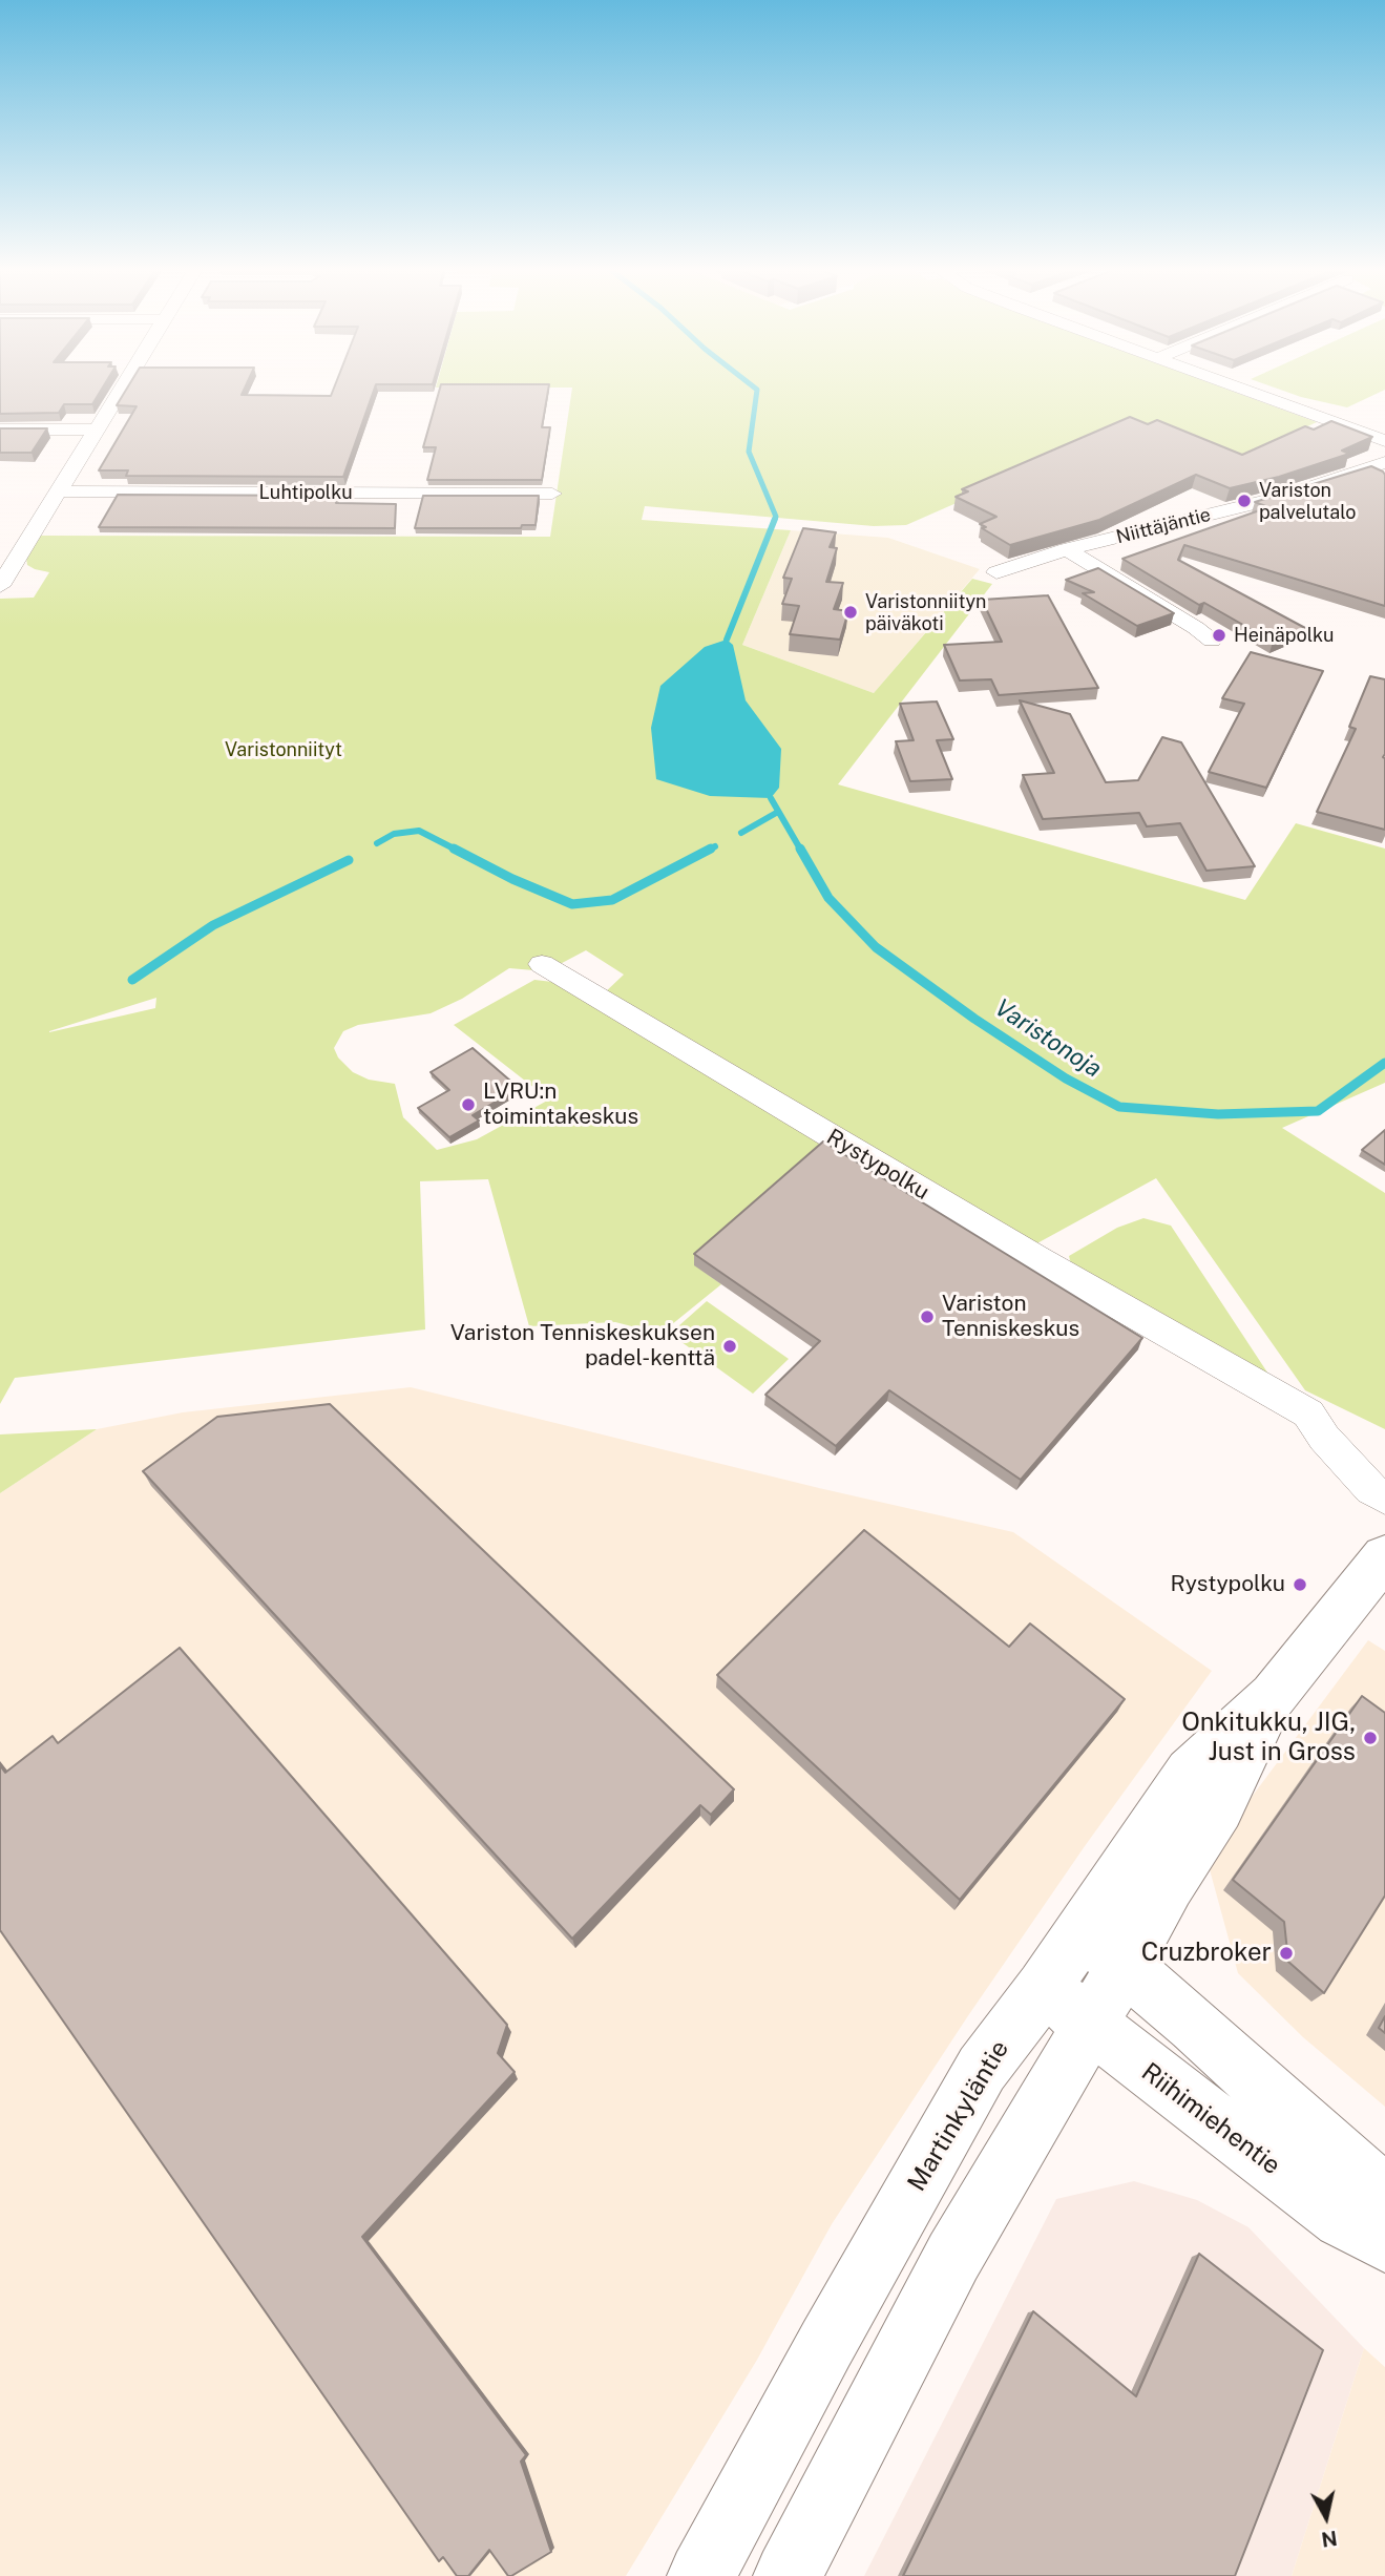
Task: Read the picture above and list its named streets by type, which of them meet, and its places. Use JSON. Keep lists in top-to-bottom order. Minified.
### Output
{"streets":{"main road":["Martinkyläntie","Riihimiehentie"],"street":["Luhtipolku","Niittäjäntie","Rystypolku"]},"crossings":[["Martinkyläntie","Riihimiehentie"]],"water":["Varistonoja"],"parks":["Varistonniityt"],"places":["Variston palvelutalo","Varistonniityn päiväkoti","Heinäpolku","LVRU:n toimintakeskus","Variston Tenniskeskus","Variston Tenniskeskuksen padel-kenttä","Rystypolku","Onkitukku, JIG, Just in Gross","Cruzbroker"],"north":"bottom"}
